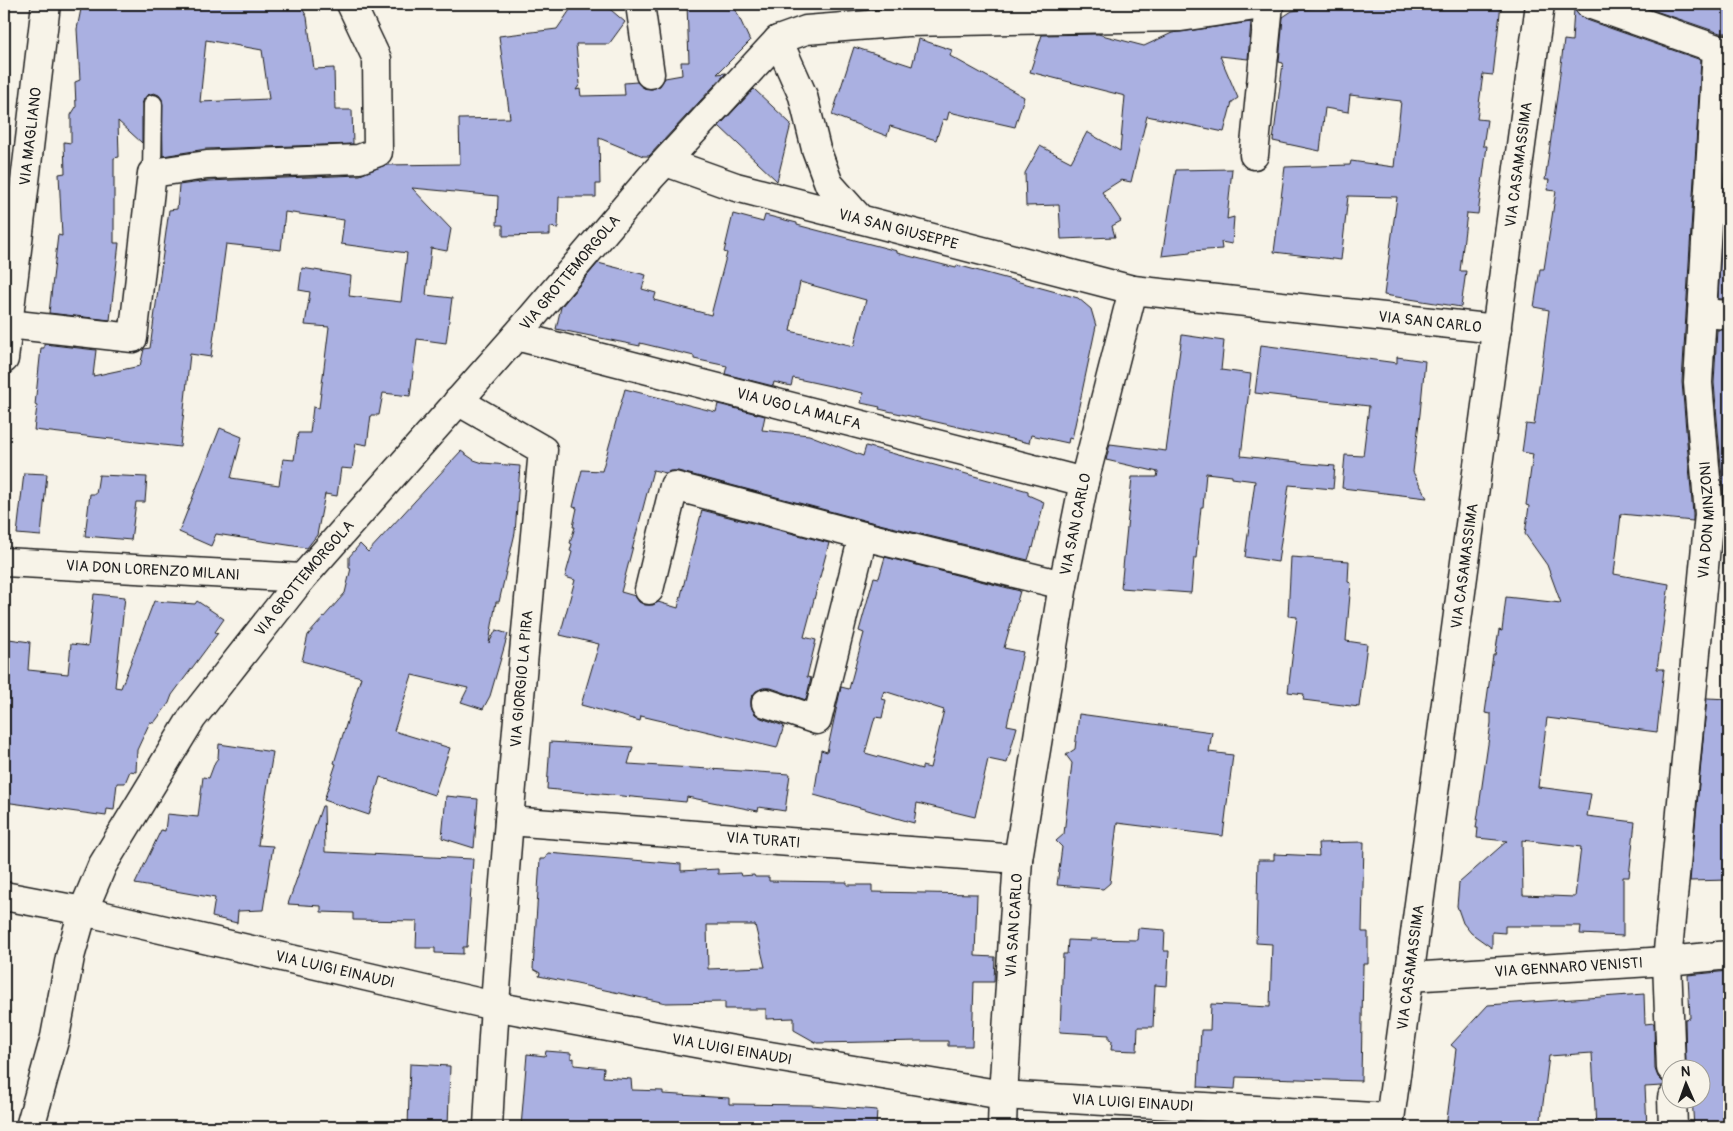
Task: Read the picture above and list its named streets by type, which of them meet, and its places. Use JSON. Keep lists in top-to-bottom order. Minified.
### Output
{"streets":{"street":["VIA MAGLIANO","VIA CASAMASSIMA","VIA SAN GIUSEPPE","VIA GROTTEMORGOLA","VIA SAN CARLO","VIA UGO LA MALFA","VIA DON MINZONI","VIA DON LORENZO MILANI","VIA GIORGIO LA PIRA","VIA TURATI","VIA GENNARO VENISTI","VIA LUIGI EINAUDI"]},"crossings":[["VIA CASAMASSIMA","VIA SAN CARLO"],["VIA CASAMASSIMA","VIA GENNARO VENISTI"],["VIA CASAMASSIMA","VIA LUIGI EINAUDI"],["VIA SAN GIUSEPPE","VIA GROTTEMORGOLA"],["VIA SAN GIUSEPPE","VIA SAN CARLO"],["VIA GROTTEMORGOLA","VIA UGO LA MALFA"],["VIA GROTTEMORGOLA","VIA DON LORENZO MILANI"],["VIA GROTTEMORGOLA","VIA GIORGIO LA PIRA"],["VIA GROTTEMORGOLA","VIA LUIGI EINAUDI"],["VIA SAN CARLO","VIA UGO LA MALFA"],["VIA SAN CARLO","VIA TURATI"],["VIA SAN CARLO","VIA LUIGI EINAUDI"],["VIA DON MINZONI","VIA GENNARO VENISTI"],["VIA GIORGIO LA PIRA","VIA TURATI"],["VIA GIORGIO LA PIRA","VIA LUIGI EINAUDI"]],"north":"top"}
